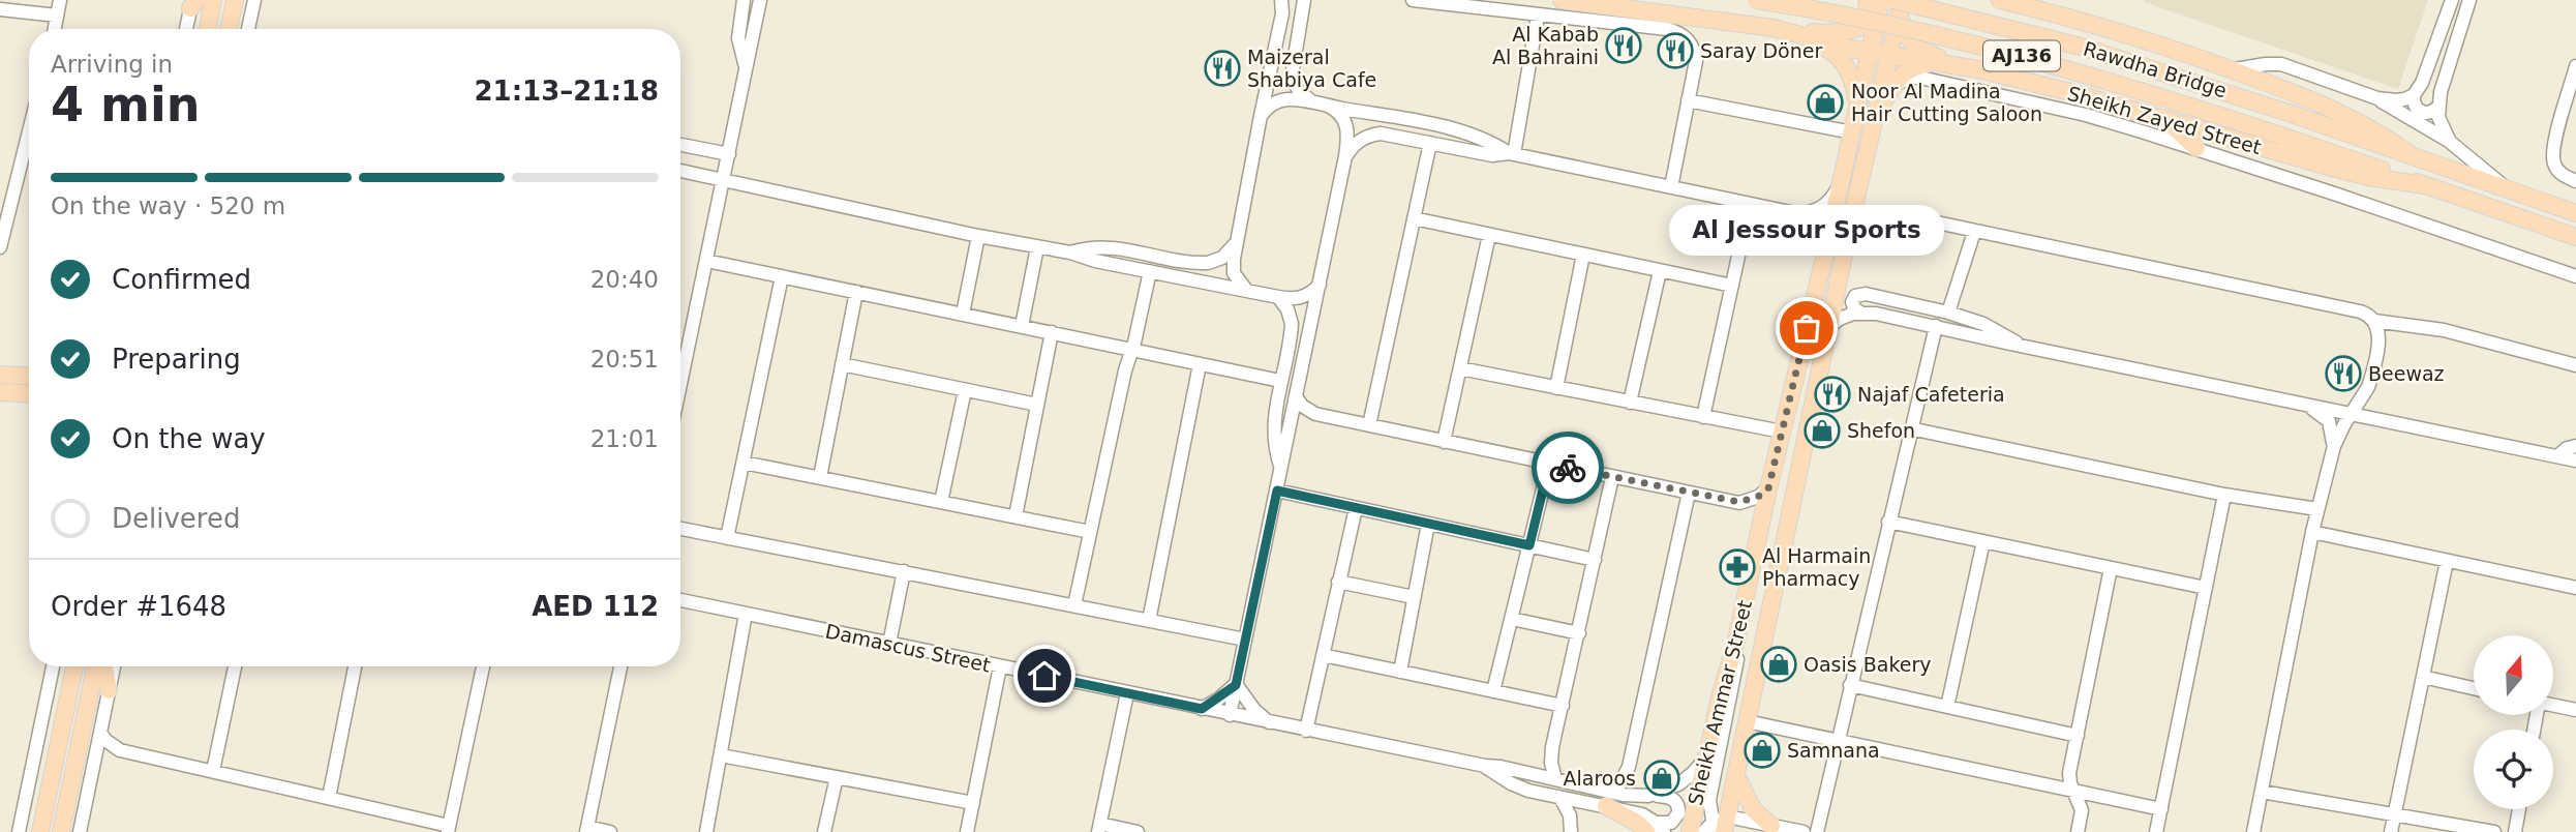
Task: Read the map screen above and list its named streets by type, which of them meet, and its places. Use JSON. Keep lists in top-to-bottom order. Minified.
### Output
{"streets":{"main road":["AJ136","Rawdha Bridge","Sheikh Zayed Street","Sheikh Ammar Street"],"street":["Damascus Street"]},"crossings":[["Rawdha Bridge","Sheikh Zayed Street"],["Rawdha Bridge","Sheikh Ammar Street"],["Sheikh Zayed Street","Sheikh Ammar Street"],["Damascus Street","Sheikh Ammar Street"]],"places":{"restaurant":["Al Kabab Al Bahraini","Saray Döner","Maizeral Shabiya Cafe","Beewaz","Najaf Cafeteria"],"shop":["Noor Al Madina Hair Cutting Saloon","Shefon","Oasis Bakery","Samnana","Alaroos"],"other":["Al Jessour Sports"],"pharmacy":["Al Harmain Pharmacy"]},"north":"top","page":{"heading":["4 min","Arriving in","21:13–21:18"],"panel":["Order #1648","AED 112"],"bar":"On the way · 520 m","bubble":"Al Jessour Sports","list":[["Confirmed","20:40"],["Preparing","20:51"],["On the way","21:01"],"Delivered"]}}
